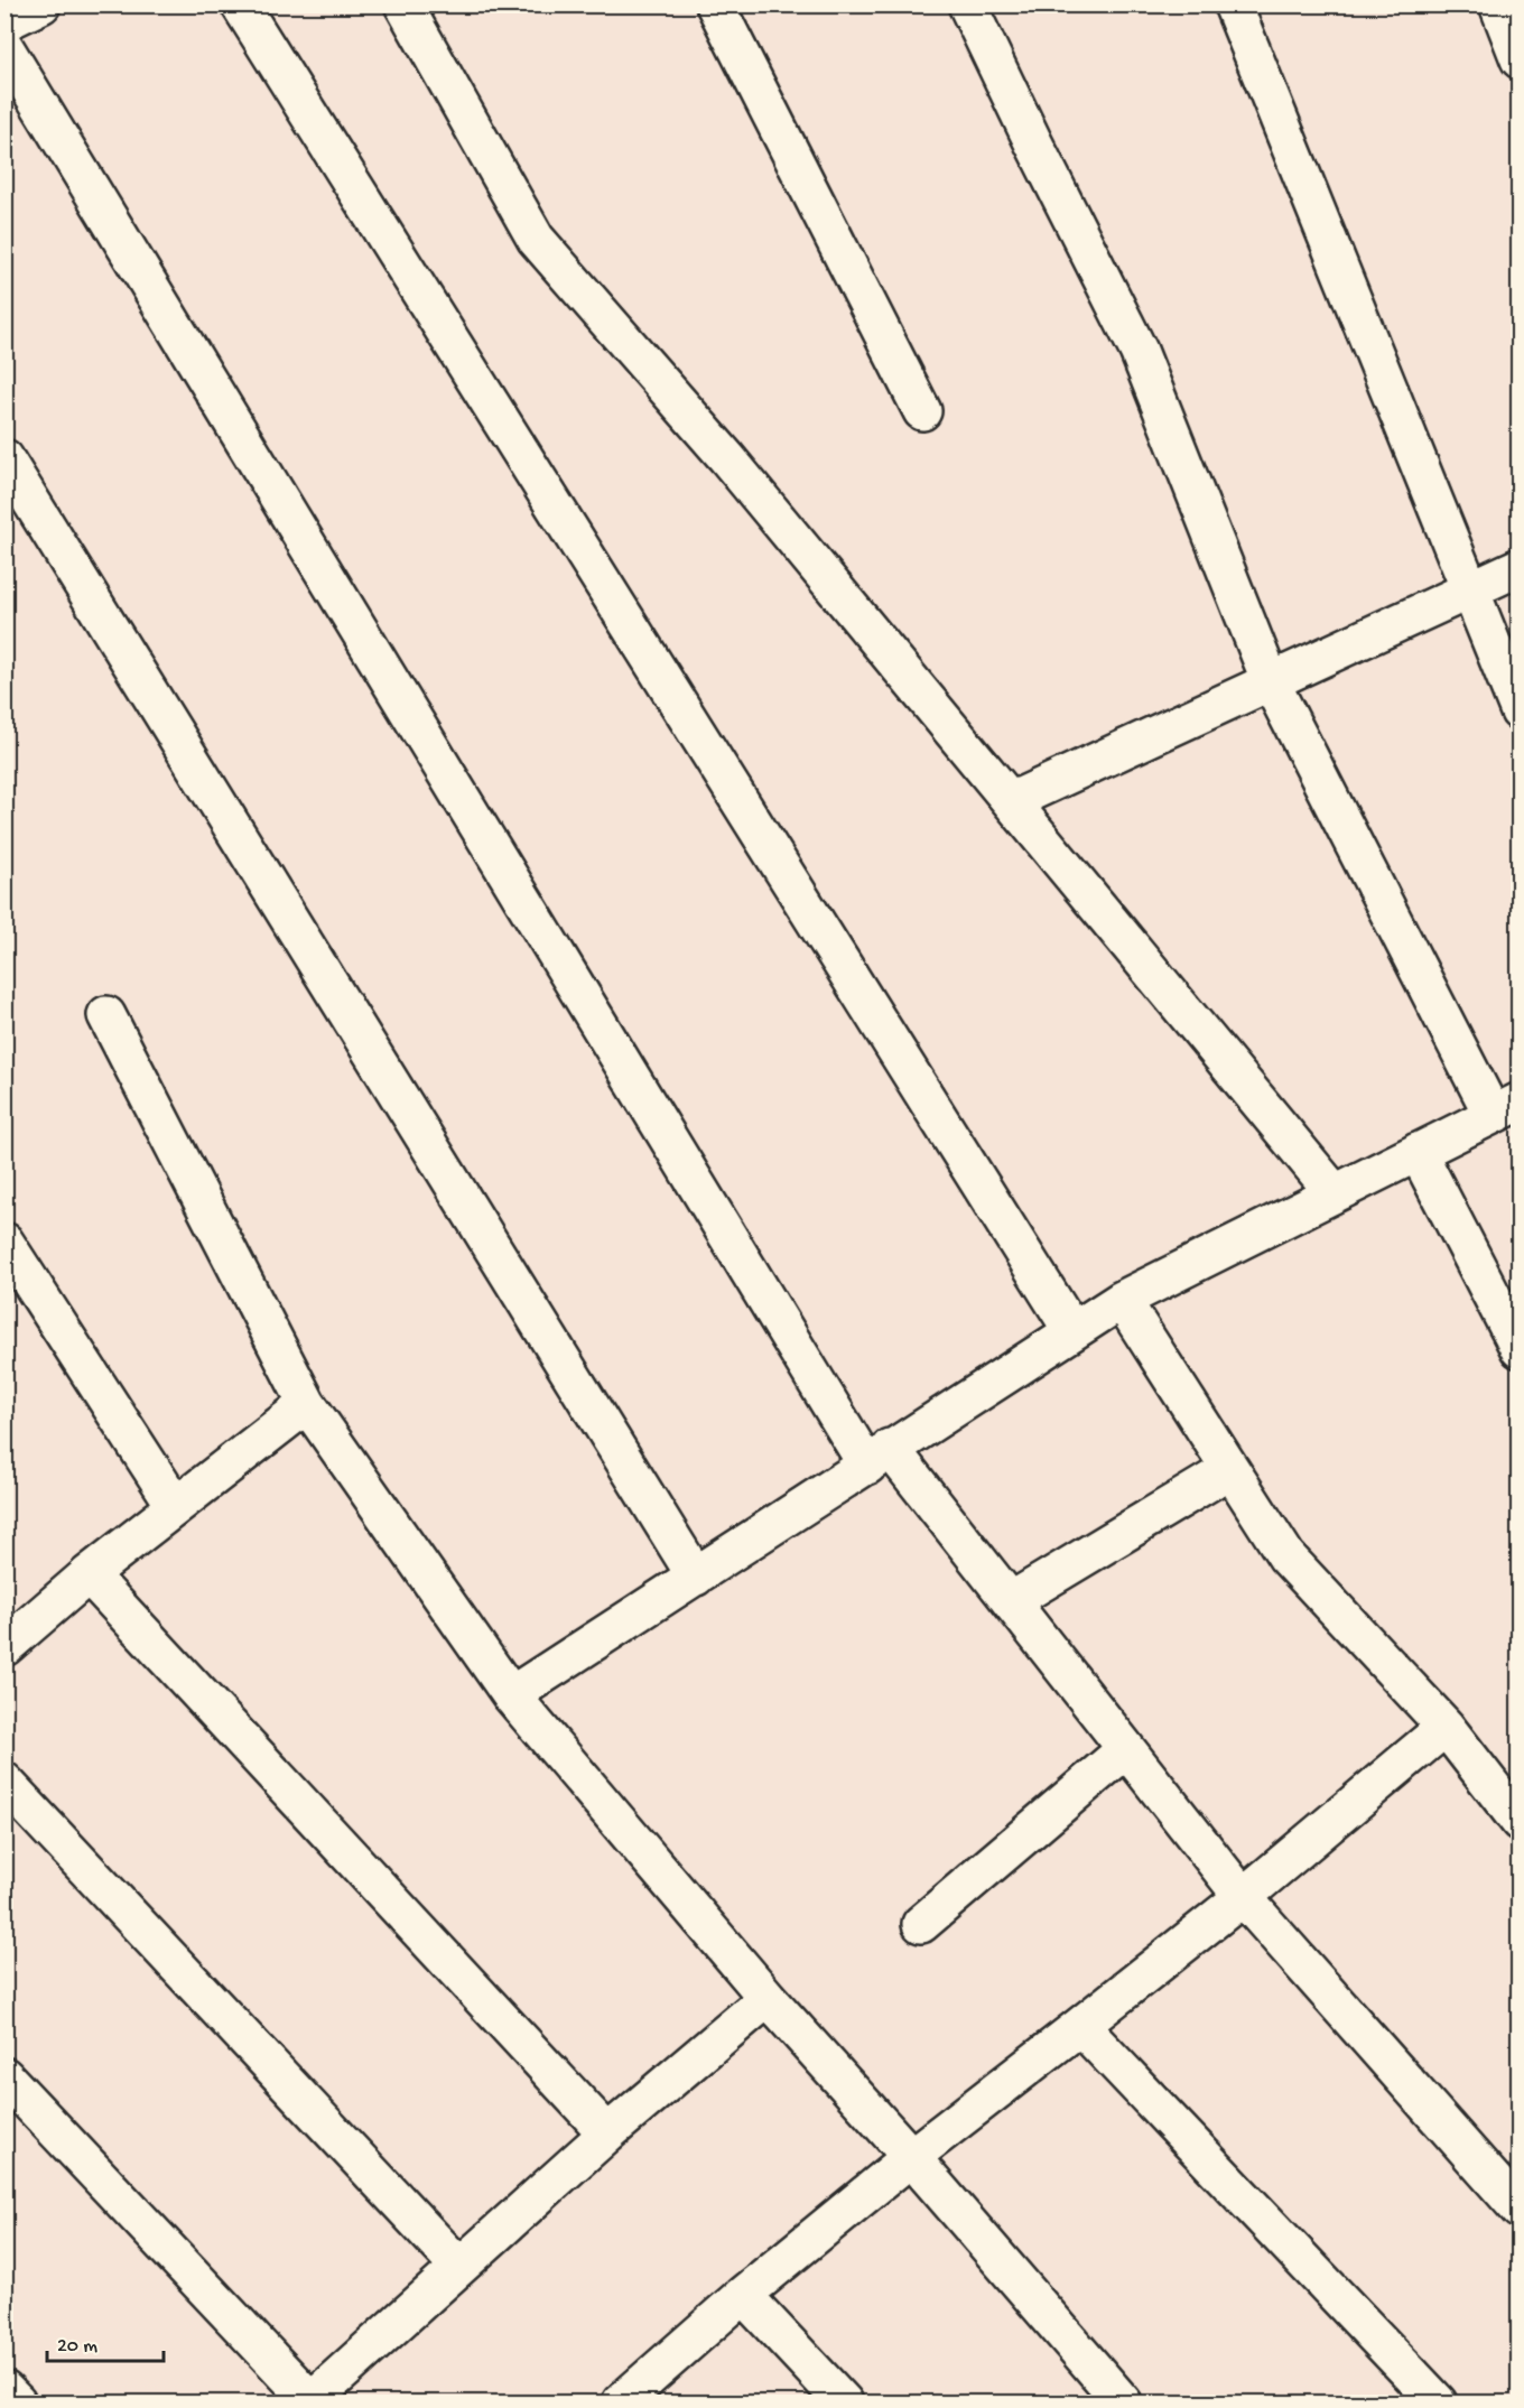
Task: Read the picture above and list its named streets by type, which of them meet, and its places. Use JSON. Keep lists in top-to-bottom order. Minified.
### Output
{"scale_bar":"20 m"}
